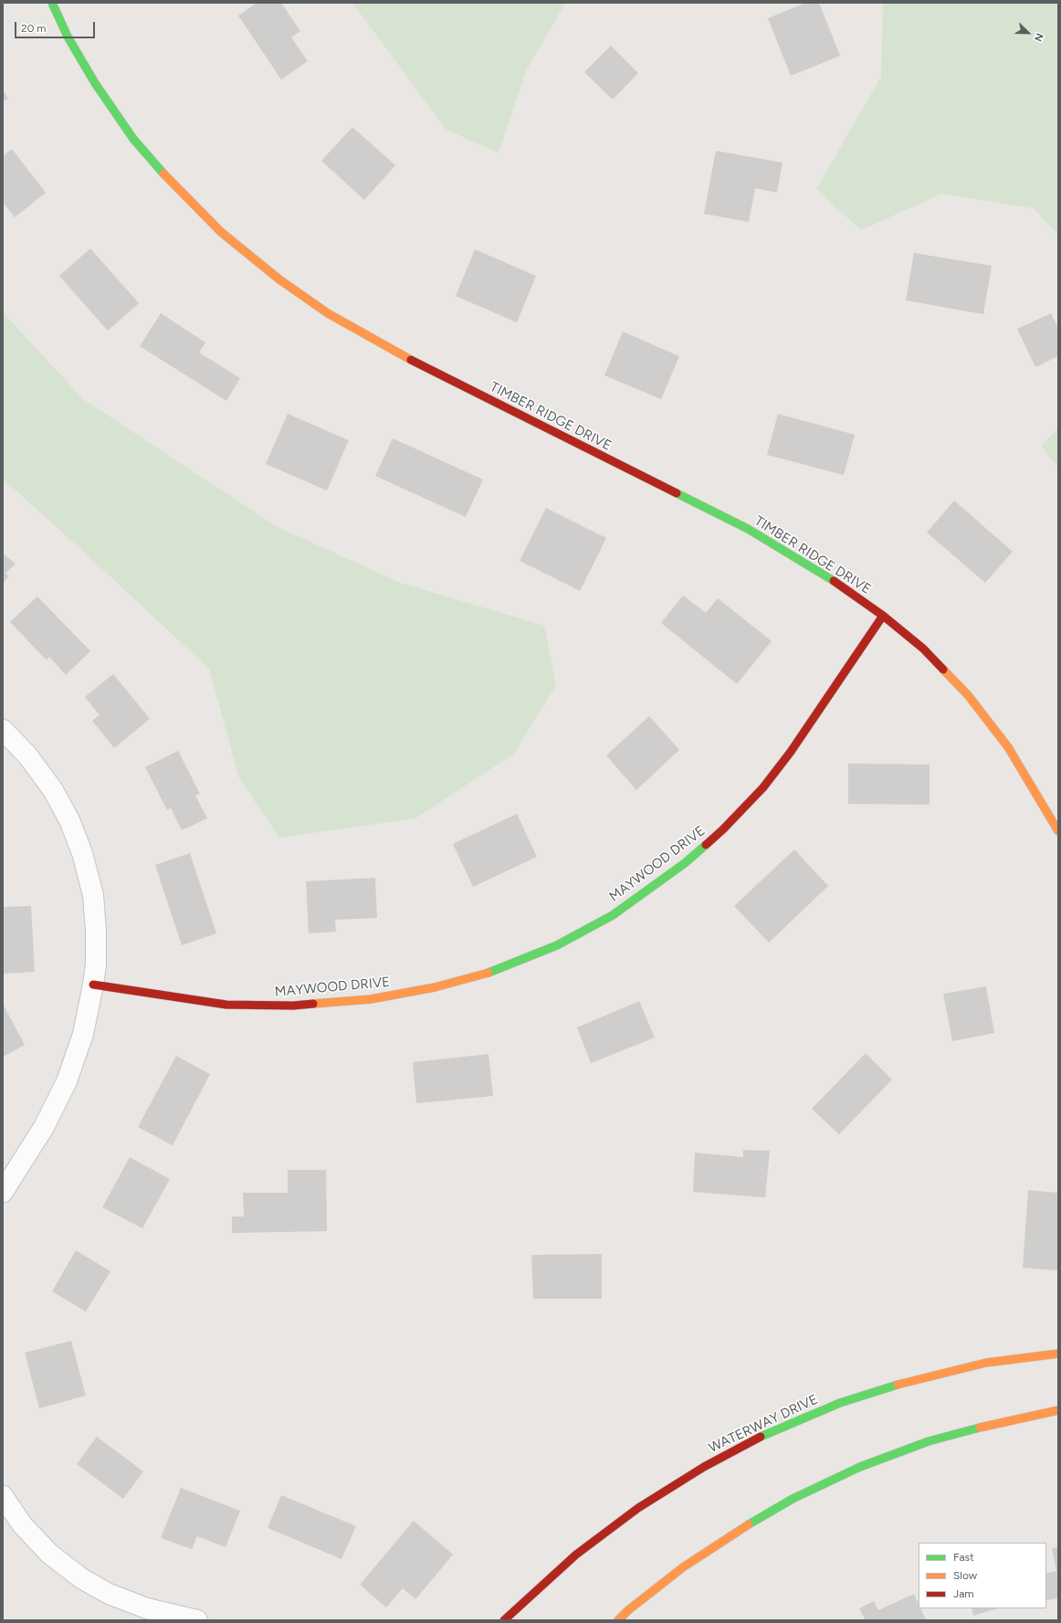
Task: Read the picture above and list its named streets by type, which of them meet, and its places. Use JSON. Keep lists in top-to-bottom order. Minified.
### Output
{"streets":{"street":["TIMBER RIDGE DRIVE","MAYWOOD DRIVE","WATERWAY DRIVE"]},"crossings":[["TIMBER RIDGE DRIVE","MAYWOOD DRIVE"]],"legend":["Fast","Slow","Jam"],"scale_bar":"20 m","north":"bottom right"}
